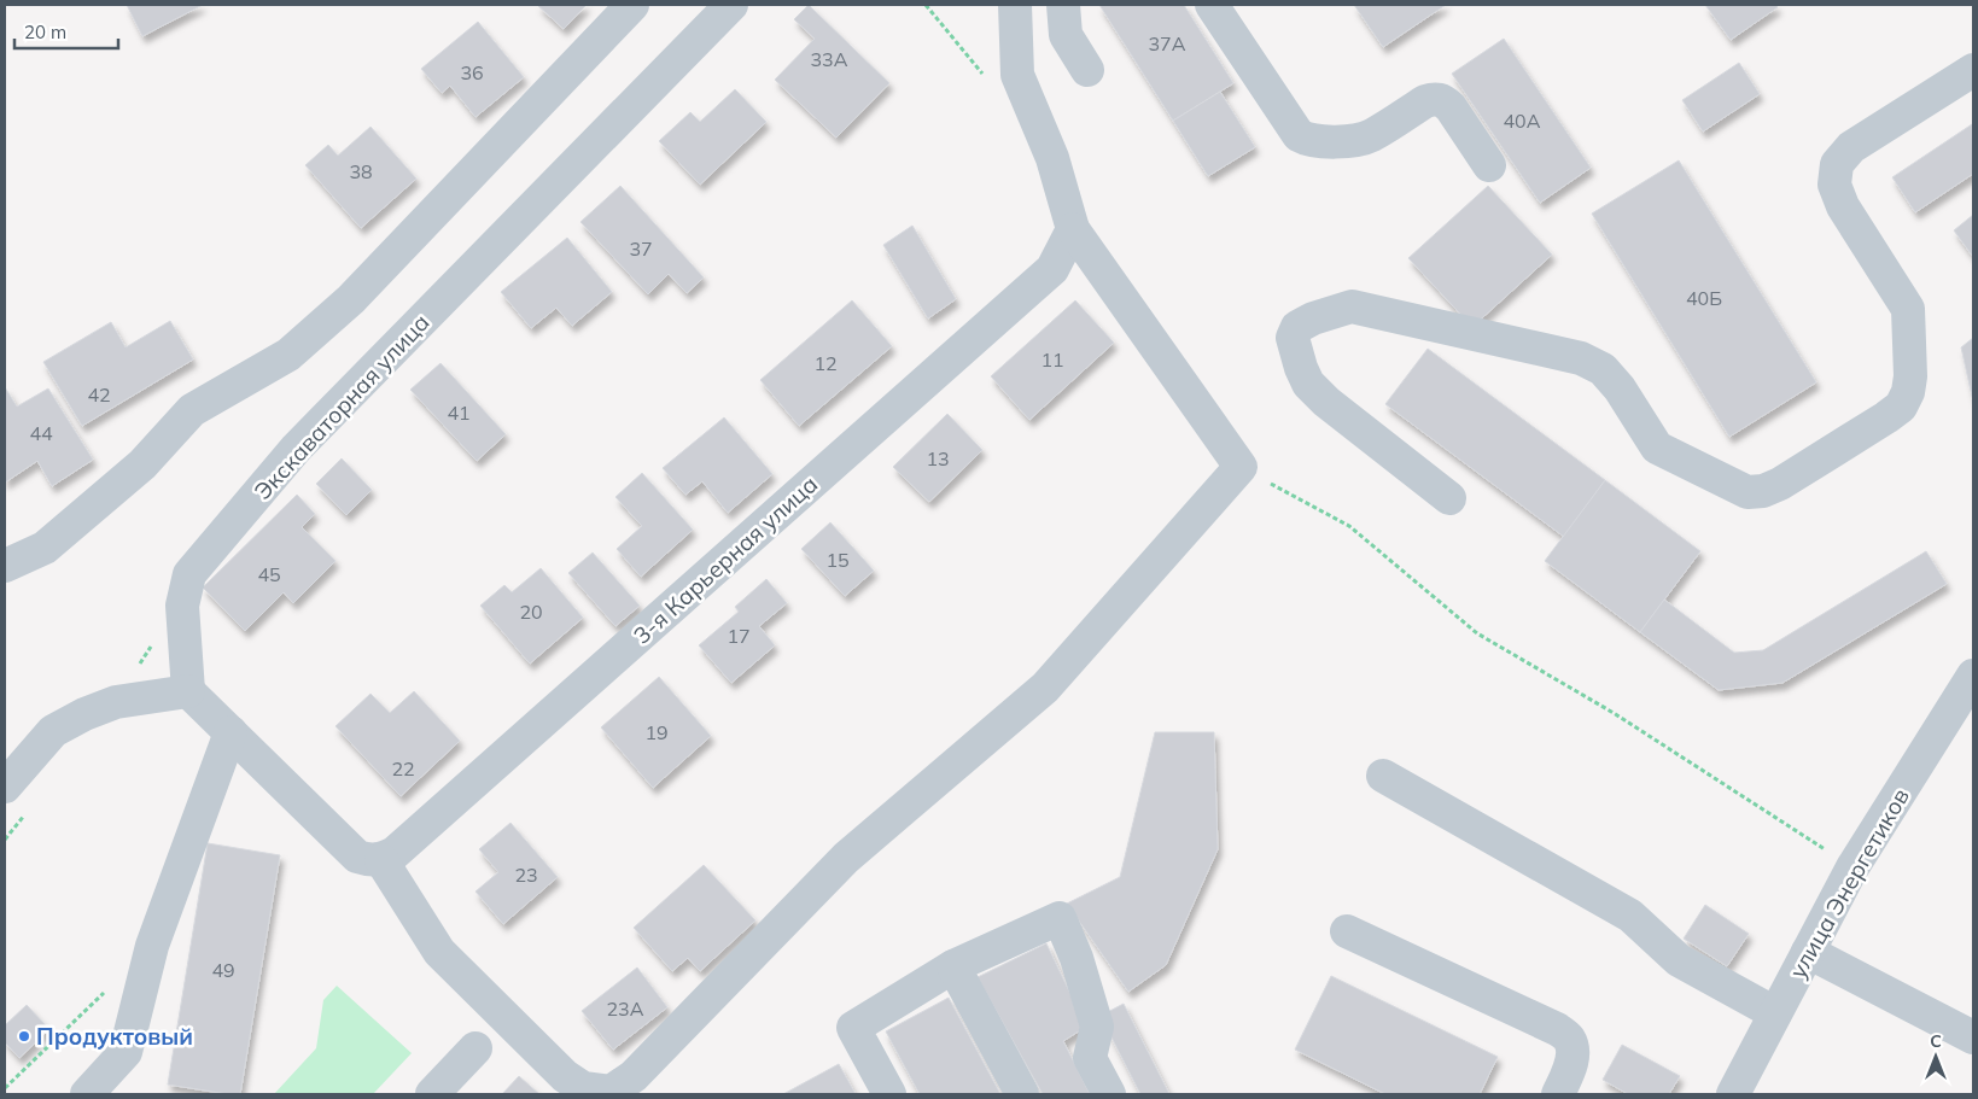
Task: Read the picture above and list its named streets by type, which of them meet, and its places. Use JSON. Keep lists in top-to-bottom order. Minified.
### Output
{"streets":{"street":["Экскаваторная улица","3-я Карьерная улица","улица Энергетиков"]},"places":["Продуктовый"],"house_numbers":["37А","33А","36","40А","38","37","40Б","11","12","42","41","44","13","15","45","20","17","19","22","23","49","23А"],"scale_bar":"20 m","north":"top"}
